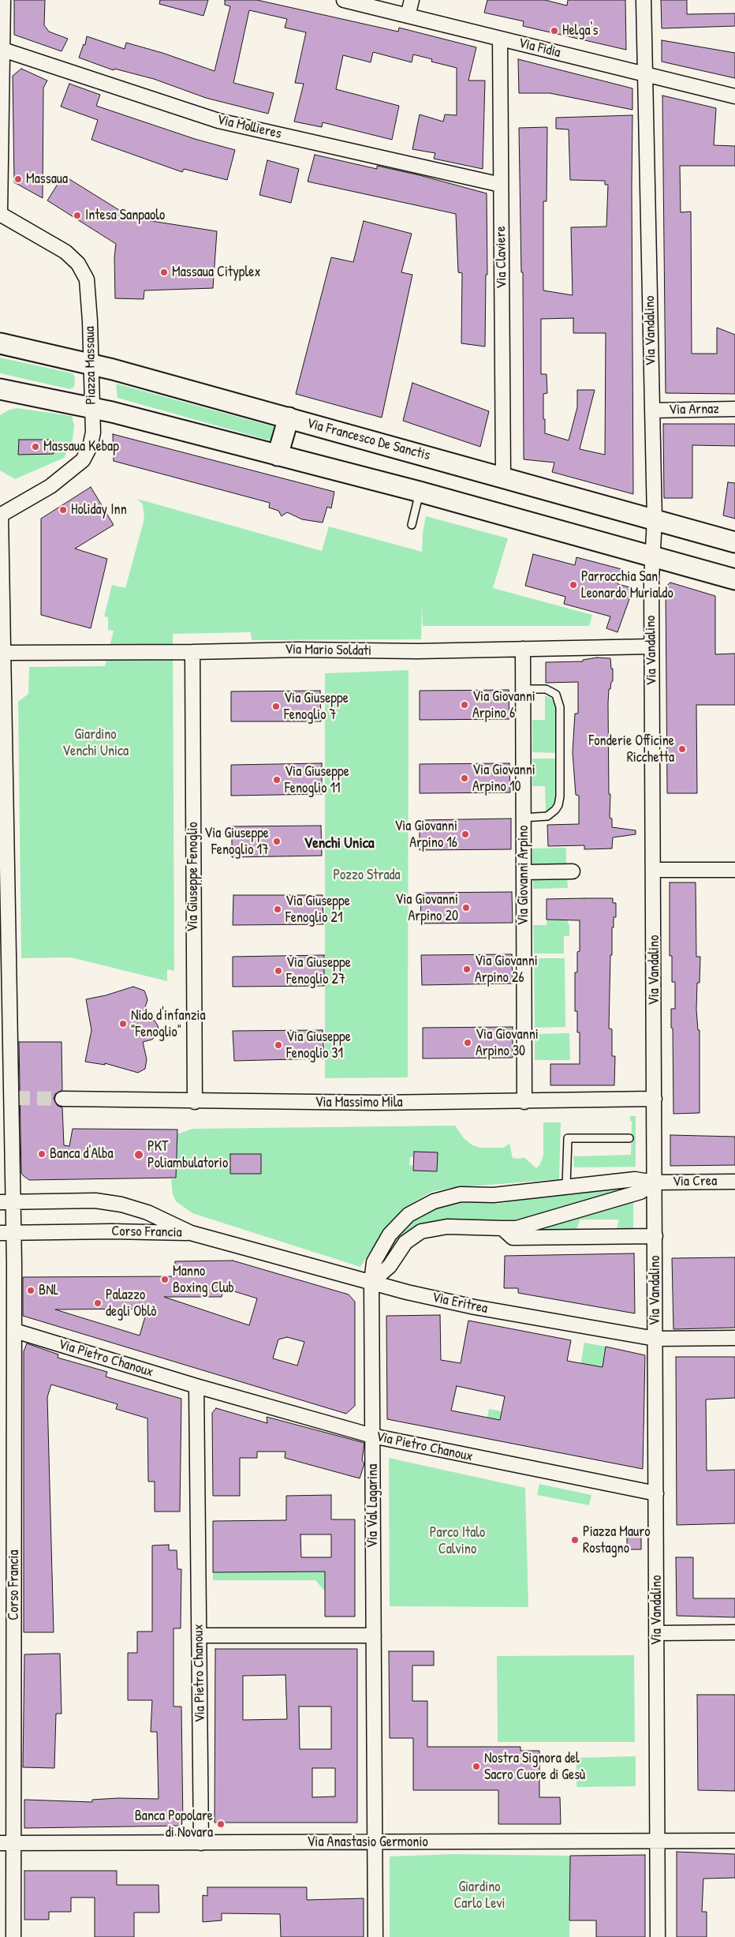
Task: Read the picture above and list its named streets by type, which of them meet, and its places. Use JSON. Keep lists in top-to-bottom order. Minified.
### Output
{"streets":{"main road":["Via Francesco De Sanctis"],"street":["Via Fidia","Via Mollieres","Via Claviere","Via Vandalino","Piazza Massaua","Via Arnaz","Via Mario Soldati","Via Giovanni Arpino","Via Giuseppe Fenoglio","Via Massimo Mila","Via Crea","Corso Francia","Via Eritrea","Via Pietro Chanoux","Via Val Lagarina","Via Anastasio Germonio"]},"crossings":[["Via Fidia","Via Claviere"],["Via Fidia","Via Vandalino"],["Via Mollieres","Via Claviere"],["Via Claviere","Via Francesco De Sanctis"],["Via Vandalino","Via Arnaz"],["Via Vandalino","Via Francesco De Sanctis"],["Via Vandalino","Via Mario Soldati"],["Via Vandalino","Via Massimo Mila"],["Via Vandalino","Via Crea"],["Via Vandalino","Via Eritrea"],["Via Vandalino","Via Pietro Chanoux"],["Via Vandalino","Via Val Lagarina"],["Via Vandalino","Via Anastasio Germonio"],["Piazza Massaua","Via Francesco De Sanctis"],["Piazza Massaua","Corso Francia"],["Via Mario Soldati","Via Giovanni Arpino"],["Via Mario Soldati","Via Giuseppe Fenoglio"],["Via Mario Soldati","Corso Francia"],["Via Giovanni Arpino","Via Massimo Mila"],["Via Giuseppe Fenoglio","Via Massimo Mila"],["Corso Francia","Via Eritrea"],["Corso Francia","Via Pietro Chanoux"],["Corso Francia","Via Anastasio Germonio"],["Via Eritrea","Via Val Lagarina"],["Via Pietro Chanoux","Via Val Lagarina"],["Via Pietro Chanoux","Via Anastasio Germonio"],["Via Val Lagarina","Via Anastasio Germonio"]],"districts":["Venchi Unica"],"parks":["Giardino Venchi Unica","Pozzo Strada","Parco Italo Calvino","Giardino Carlo Levi"],"places":["Helga's","Massaua","Intesa Sanpaolo","Massaua Cityplex","Massaua Kebap","Holiday Inn","Parrocchia San Leonardo Murialdo","Via Giovanni Arpino 6","Via Giuseppe Fenoglio 7","Fonderie Officine Ricchetta","Via Giovanni Arpino 10","Via Giuseppe Fenoglio 11","Via Giovanni Arpino 16","Via Giuseppe Fenoglio 17","Via Giovanni Arpino 20","Via Giuseppe Fenoglio 21","Via Giovanni Arpino 26","Via Giuseppe Fenoglio 27","Nido d'infanzia \"Fenoglio\"","Via Giovanni Arpino 30","Via Giuseppe Fenoglio 31","Banca d'Alba","PKT Poliambulatorio","Manno Boxing Club","BNL","Palazzo degli Oblò","Piazza Mauro Rostagno","Nostra Signora del Sacro Cuore di Gesù","Banca Popolare di Novara"]}
